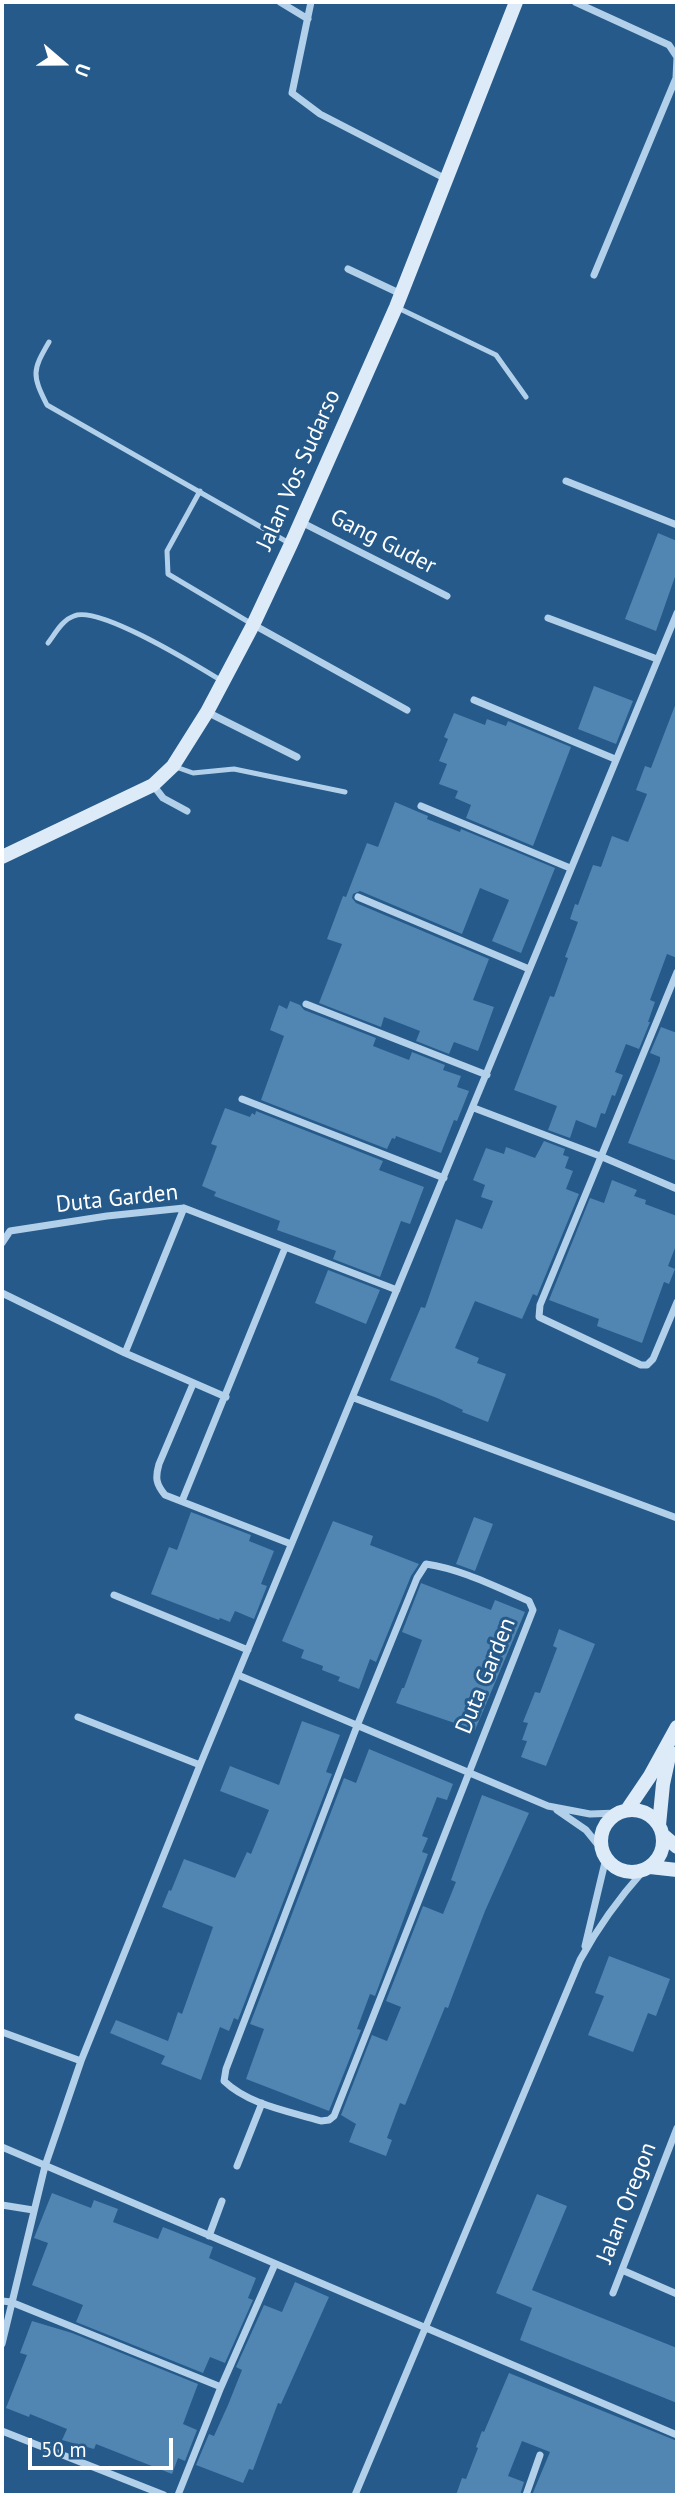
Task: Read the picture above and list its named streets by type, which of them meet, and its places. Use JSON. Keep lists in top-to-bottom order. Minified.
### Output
{"streets":{"street":["Jalan Vos Sudarso","Gang Guder","Duta Garden","Jalan Oregon"]},"crossings":[["Jalan Vos Sudarso","Gang Guder"]],"scale_bar":"50 m","north":"right"}
